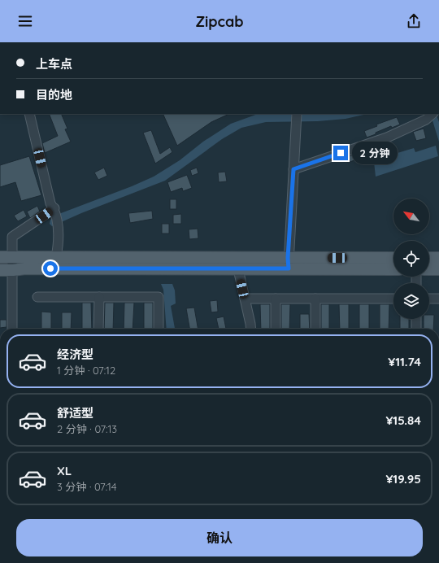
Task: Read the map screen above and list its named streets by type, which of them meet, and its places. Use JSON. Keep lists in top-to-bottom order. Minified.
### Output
{"north":"top left","page":{"header":"Zipcab","banner":["上车点","目的地"],"bubble":"2 分钟","list":[{"name":"经济型","note":"1 分钟 · 07:12","value":"¥11.74"},{"name":"舒适型","note":"2 分钟 · 07:13","value":"¥15.84"},{"name":"XL","note":"3 分钟 · 07:14","value":"¥19.95"}],"buttons":"确认"}}
